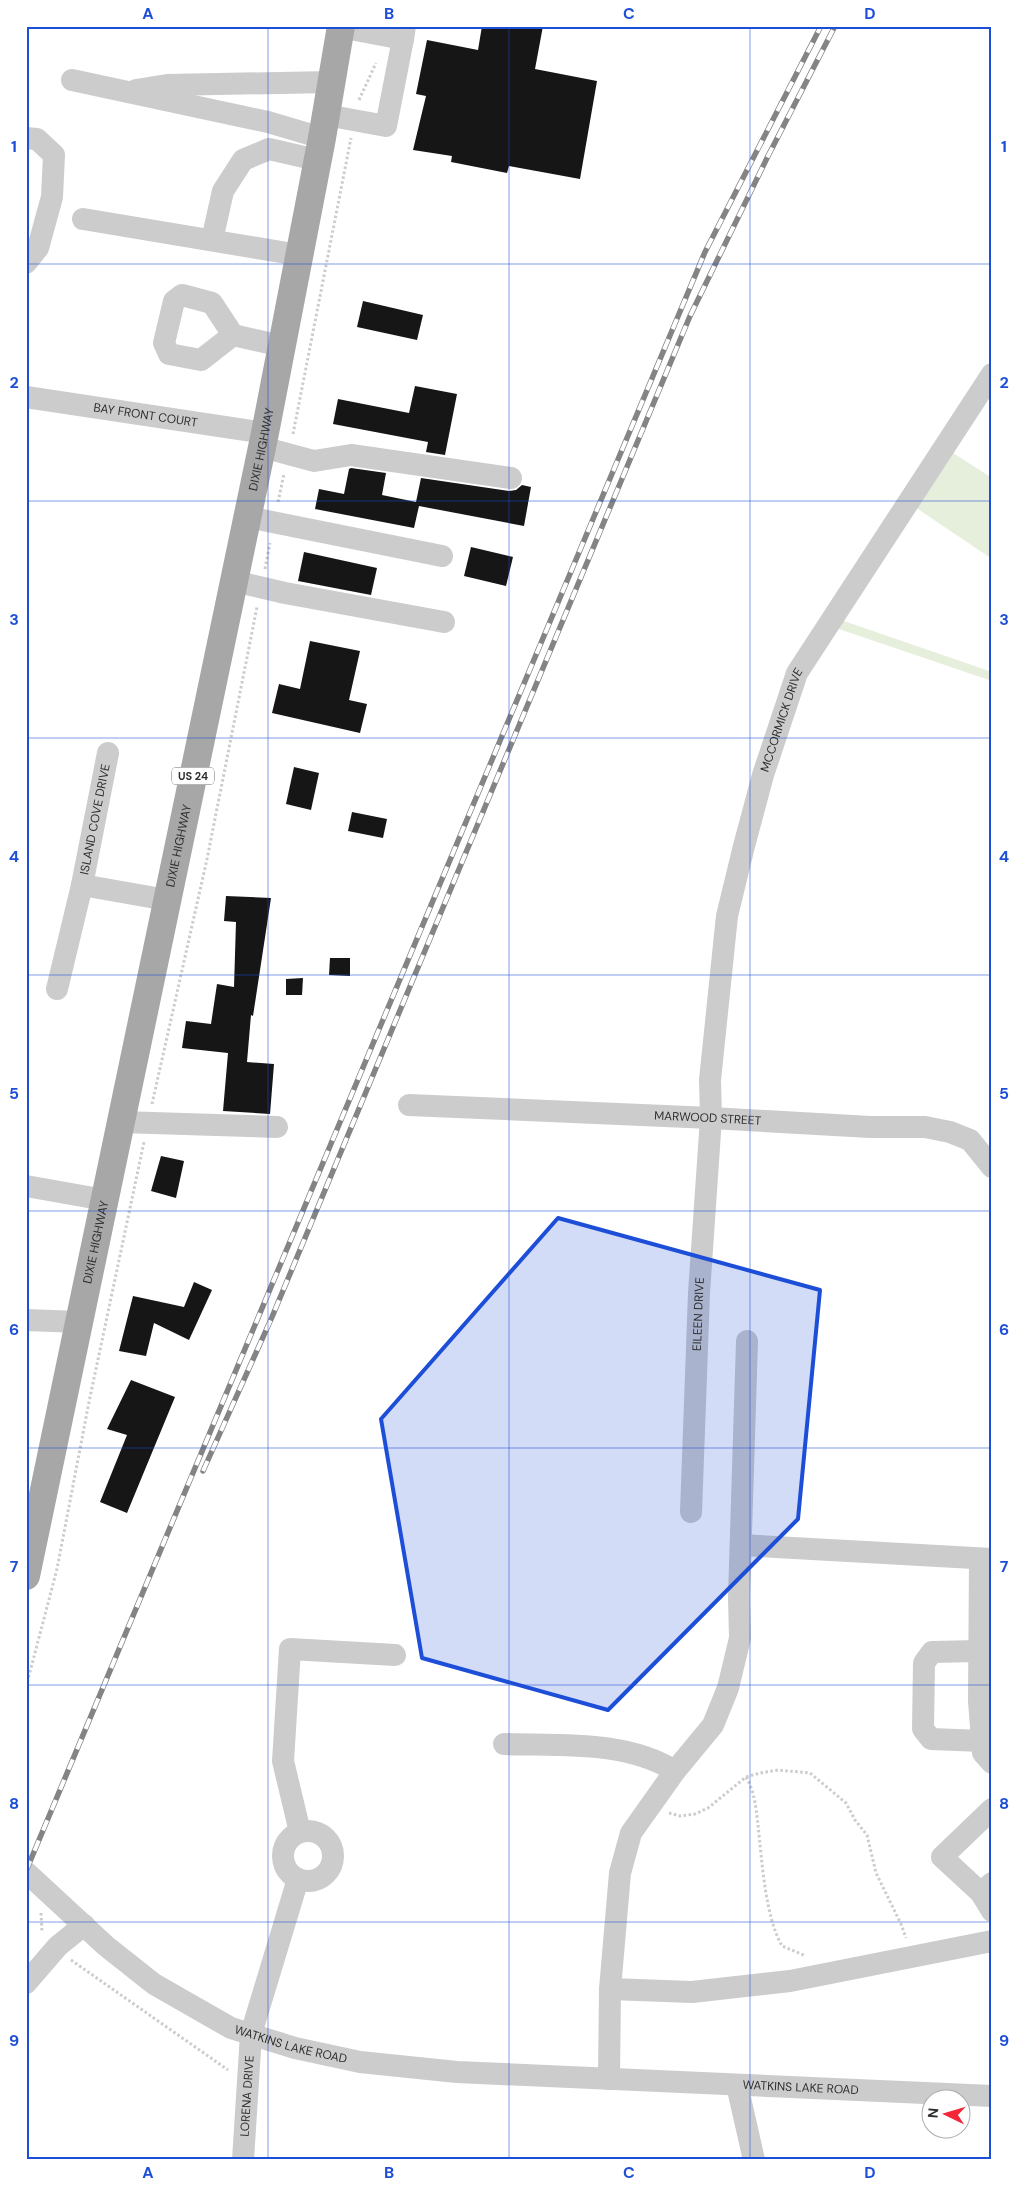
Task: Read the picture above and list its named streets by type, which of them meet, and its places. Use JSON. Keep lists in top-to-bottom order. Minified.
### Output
{"streets":{"main road":["DIXIE HIGHWAY","US 24"],"street":["BAY FRONT COURT","MCCORMICK DRIVE","ISLAND COVE DRIVE","MARWOOD STREET","EILEEN DRIVE","WATKINS LAKE ROAD","LORENA DRIVE"]},"crossings":[["BAY FRONT COURT","DIXIE HIGHWAY"],["DIXIE HIGHWAY","ISLAND COVE DRIVE"],["MCCORMICK DRIVE","MARWOOD STREET"],["MCCORMICK DRIVE","EILEEN DRIVE"],["MARWOOD STREET","EILEEN DRIVE"],["WATKINS LAKE ROAD","LORENA DRIVE"]],"north":"left","grid":{"columns":["A","B","C","D"],"rows":["1","2","3","4","5","6","7","8","9"]}}
